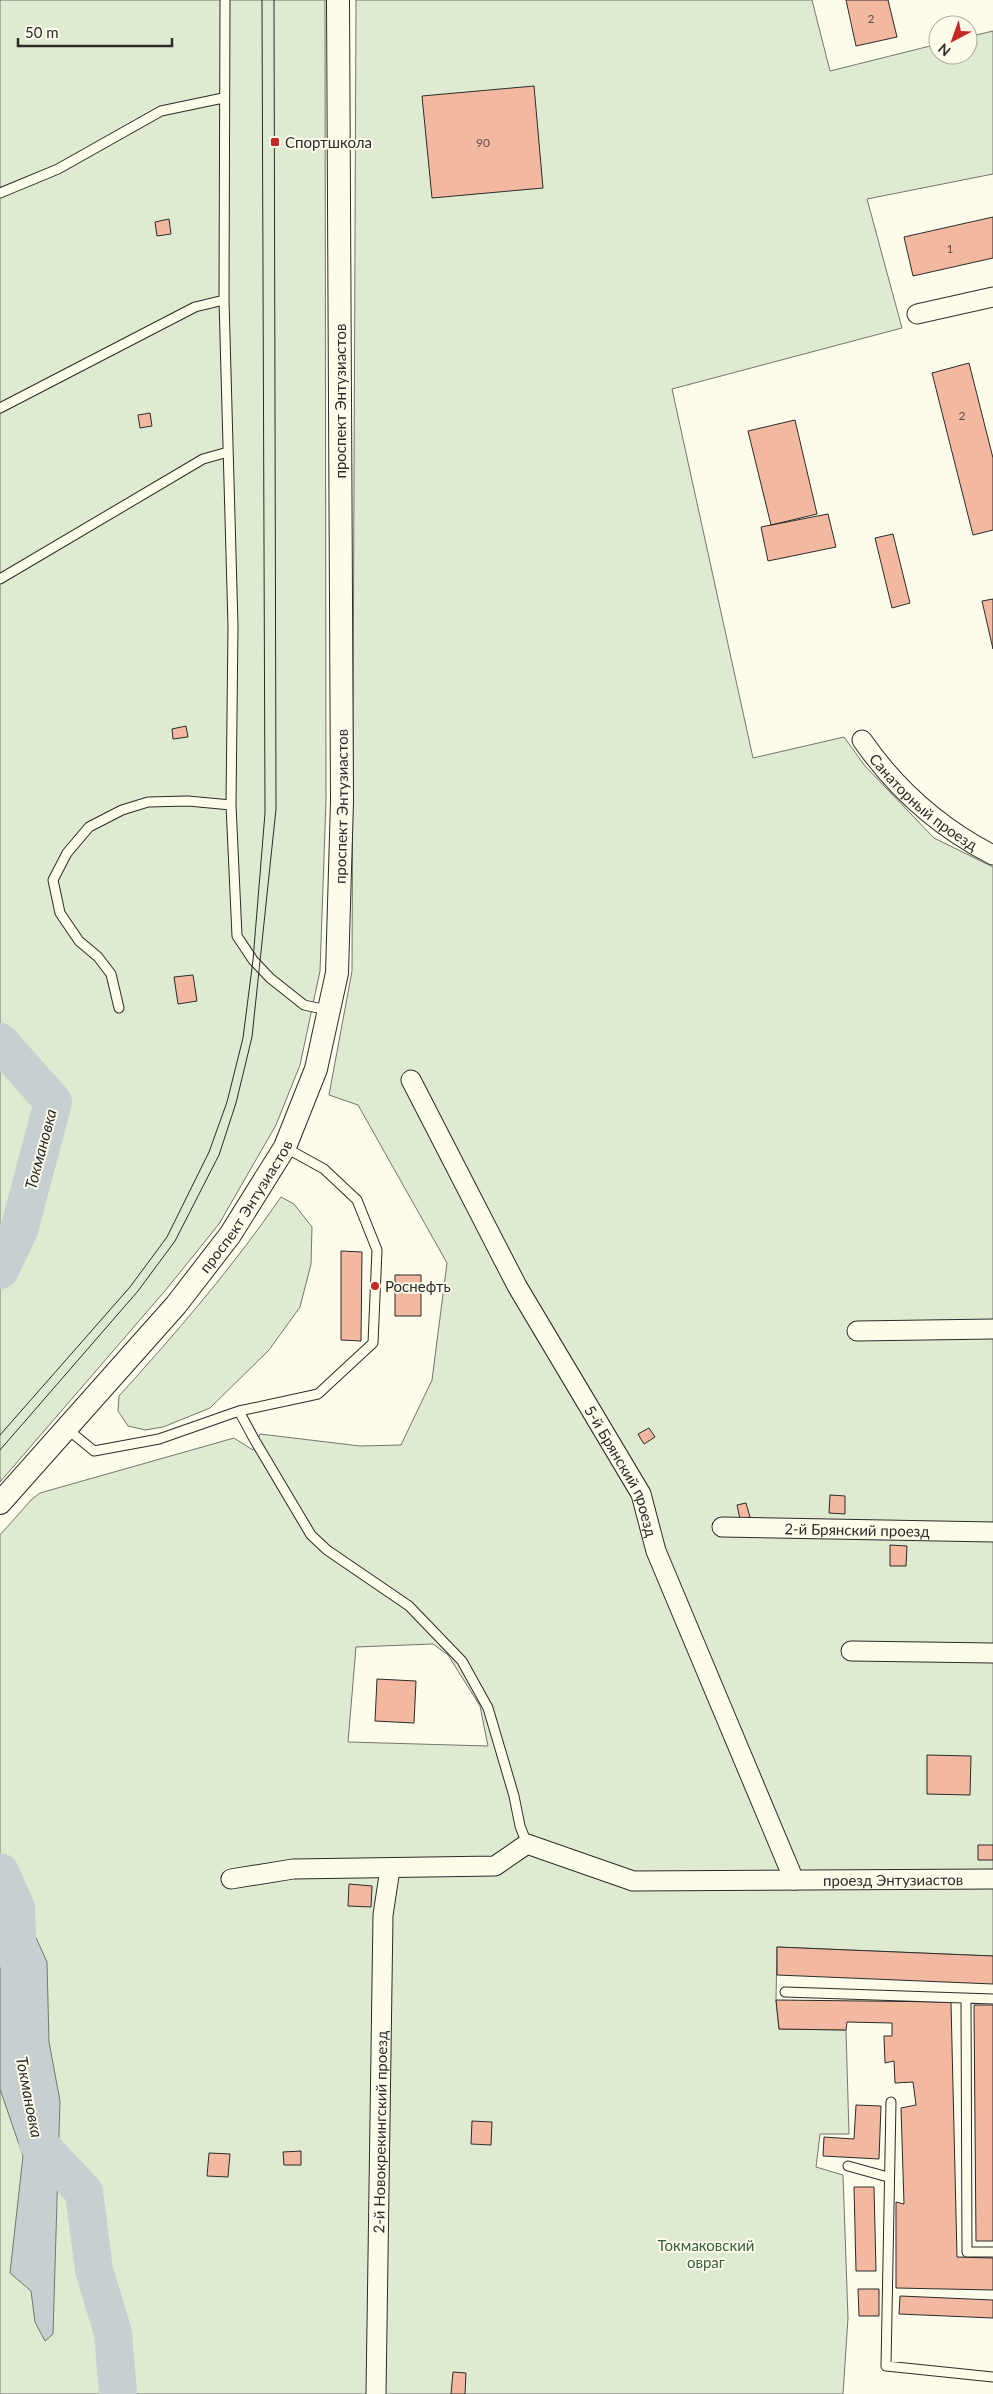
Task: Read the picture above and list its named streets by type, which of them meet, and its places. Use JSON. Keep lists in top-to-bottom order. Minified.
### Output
{"streets":{"street":["проспект Энтузиастов","Санаторный проезд","5-й Брянский проезд","2-й Брянский проезд","проезд Энтузиастов","2-й Новокрекингский проезд"]},"crossings":[["5-й Брянский проезд","проезд Энтузиастов"]],"water":["Токмановка"],"parks":["Токмаковский овраг"],"places":{"transit":["Спортшкола"],"other":["Роснефть"]},"house_numbers":["2","90","1","2"],"scale_bar":"50 m","north":"bottom left"}
